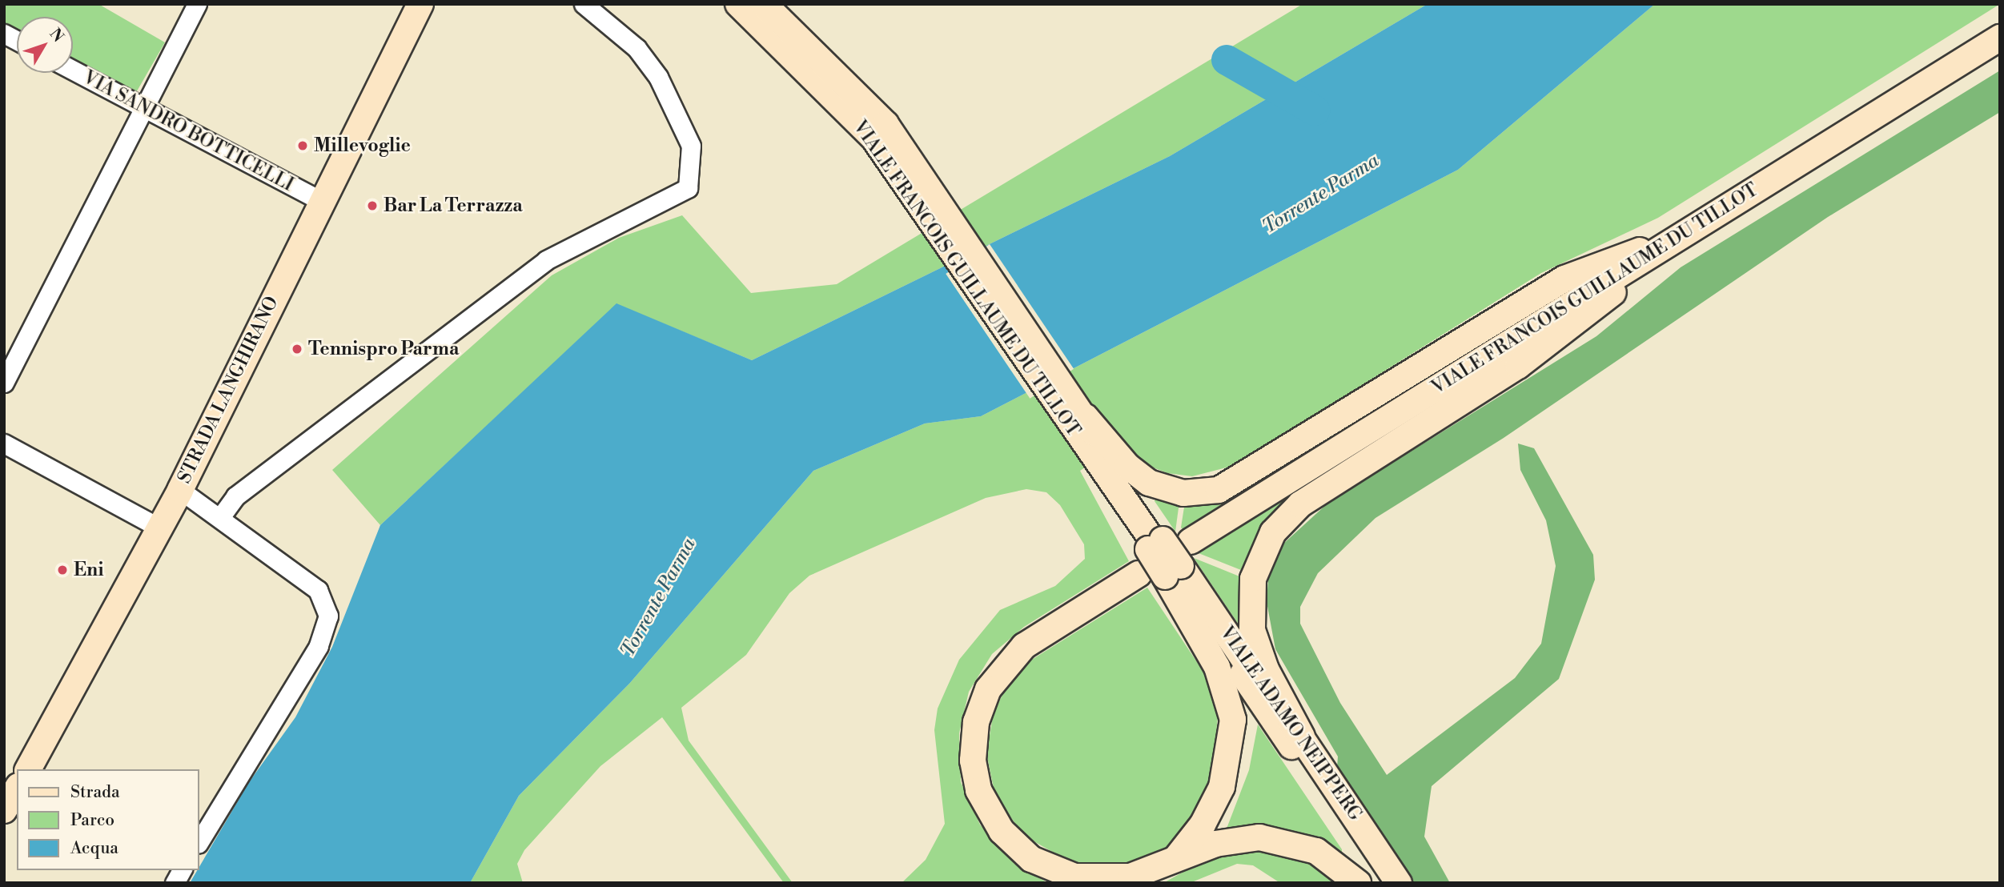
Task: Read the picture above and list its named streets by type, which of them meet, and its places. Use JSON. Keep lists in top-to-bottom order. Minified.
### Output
{"streets":{"main road":["VIALE FRANCOIS GUILLAUME DU TILLOT","STRADA LANGHIRANO","VIALE ADAMO NEIPPERG"],"street":["VIA SANDRO BOTTICELLI"]},"crossings":[["VIA SANDRO BOTTICELLI","STRADA LANGHIRANO"],["VIALE FRANCOIS GUILLAUME DU TILLOT","VIALE ADAMO NEIPPERG"]],"water":["Torrente Parma"],"places":["Millevoglie","Bar La Terrazza","Tennispro Parma","Eni"],"legend":["Strada","Parco","Acqua"],"north":"top right"}
